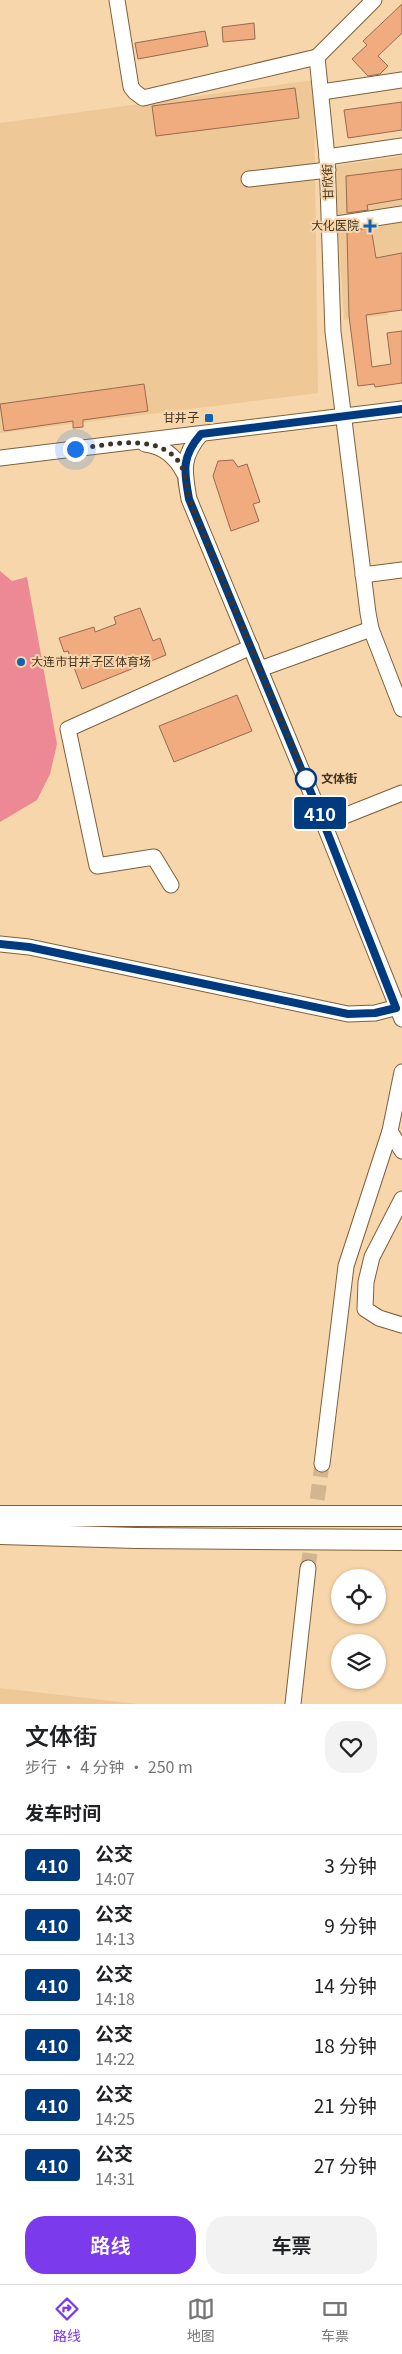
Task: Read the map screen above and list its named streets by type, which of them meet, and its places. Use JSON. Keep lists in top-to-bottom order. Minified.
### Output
{"streets":{"street":["甘欣街"]},"places":{"health":["大化医院"],"transit":["甘井子"],"other":["大连市甘井子区体育场","文体街"]},"lines":["bus line 410"],"page":{"on_map":"410","heading":[["文体街","步行 · 4 分钟 · 250 m"],"发车时间"],"list":[{"mark":"410","name":"公交","note":"14:07","value":"3 分钟"},{"mark":"410","name":"公交","note":"14:13","value":"9 分钟"},{"mark":"410","name":"公交","note":"14:18","value":"14 分钟"},{"mark":"410","name":"公交","note":"14:22","value":"18 分钟"},{"mark":"410","name":"公交","note":"14:25","value":"21 分钟"},{"mark":"410","name":"公交","note":"14:31","value":"27 分钟"}],"buttons":["路线","车票"],"tabs":["路线","地图","车票"]}}
